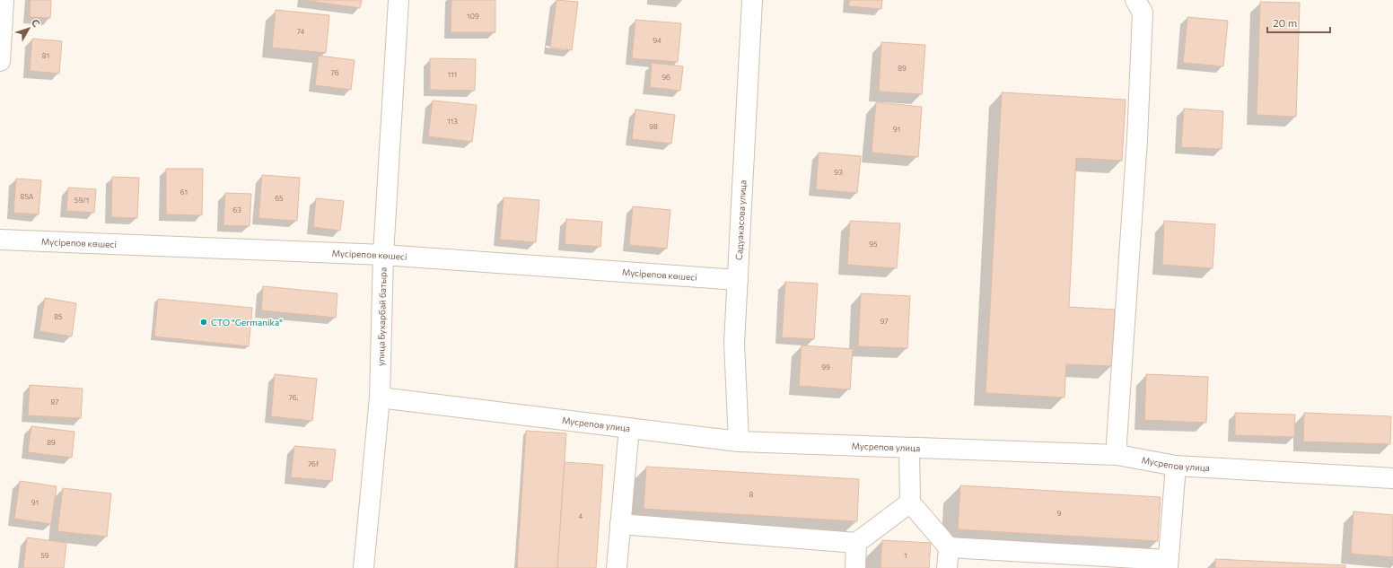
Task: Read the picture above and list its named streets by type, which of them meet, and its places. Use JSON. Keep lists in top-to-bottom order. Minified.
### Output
{"streets":{"street":["Садуакасова улица","Мүсірепов көшесі","улица Бухарбай батыра","Мусрепов улица"]},"crossings":[["Садуакасова улица","Мүсірепов көшесі"],["Садуакасова улица","Мусрепов улица"],["Мүсірепов көшесі","улица Бухарбай батыра"],["улица Бухарбай батыра","Мусрепов улица"]],"places":["СТО \"Germanika\""],"house_numbers":["109","74","94","81","89","76","111","96","113","98","91","93","61","85А","65","59/1","63","95","85","97","99","76,","87","89","76f","8","91","9","4","59","1"],"scale_bar":"20 m","north":"top right"}
